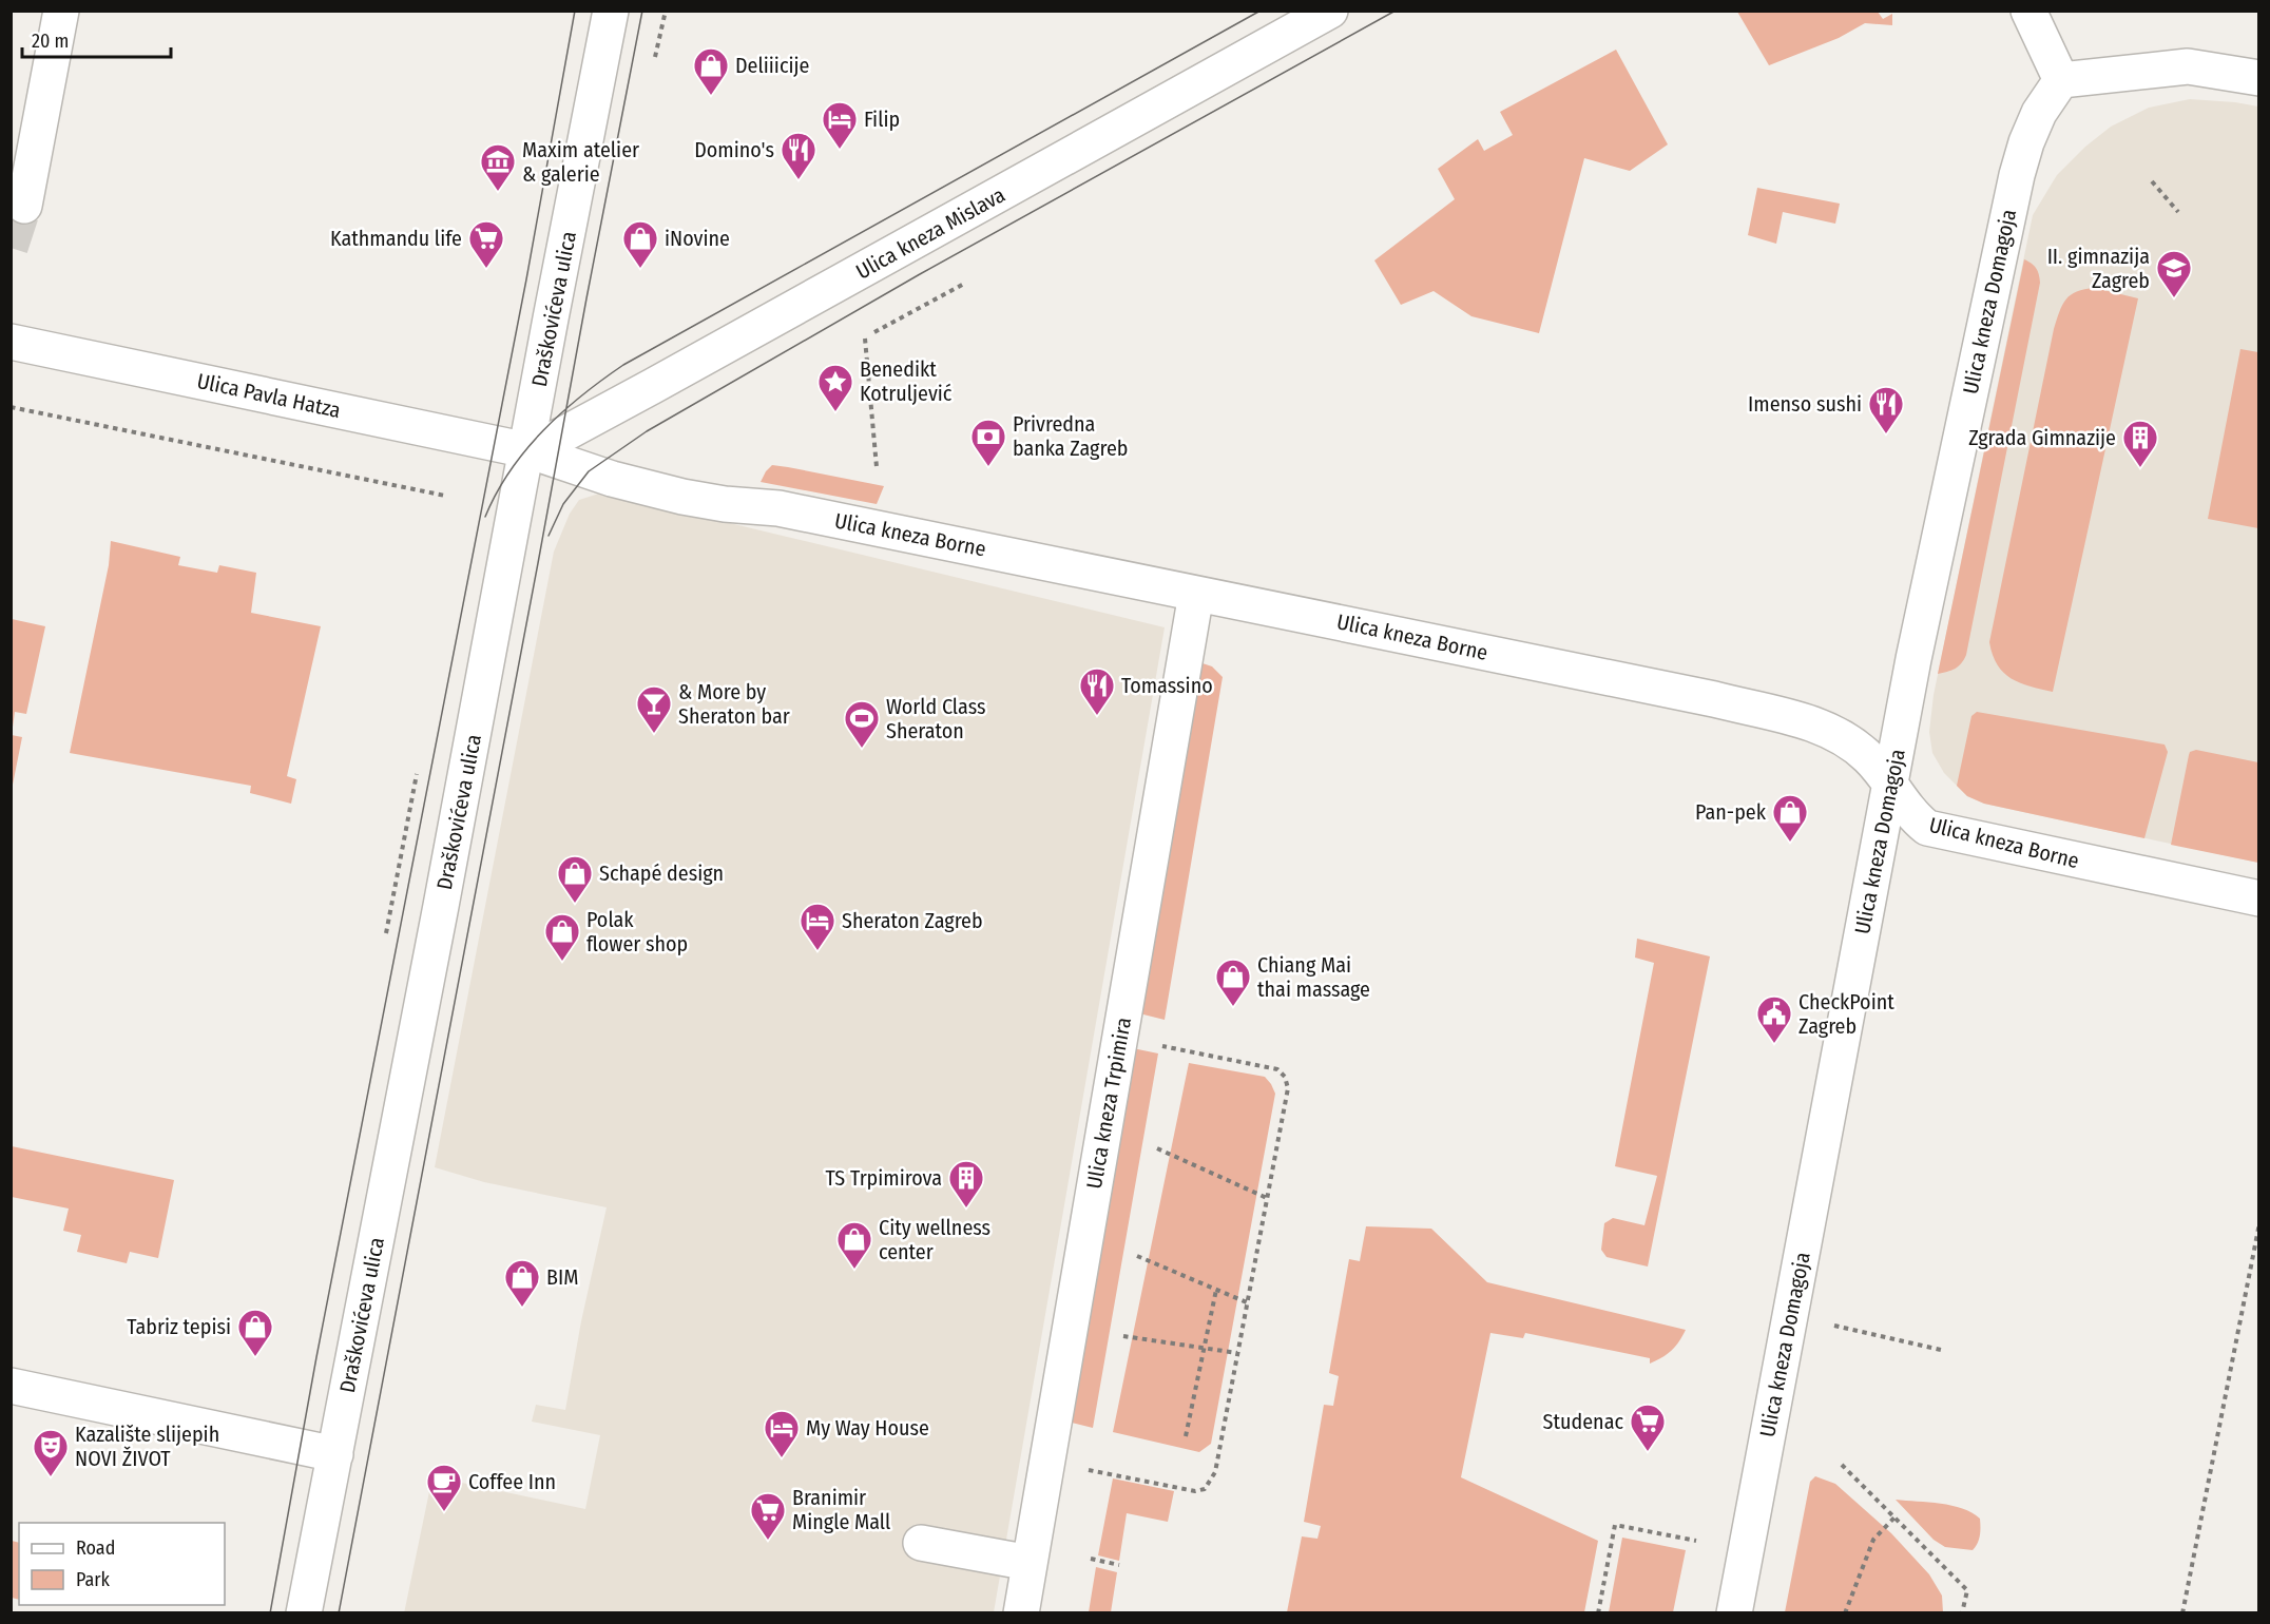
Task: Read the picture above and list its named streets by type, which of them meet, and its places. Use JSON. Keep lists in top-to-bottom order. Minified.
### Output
{"streets":{"street":["Ulica kneza Mislava","Ulica kneza Domagoja","Draškovićeva ulica","Ulica Pavla Hatza","Ulica kneza Borne","Ulica kneza Trpimira"]},"crossings":[["Ulica kneza Mislava","Draškovićeva ulica"],["Ulica kneza Mislava","Ulica Pavla Hatza"],["Ulica kneza Mislava","Ulica kneza Borne"],["Ulica kneza Domagoja","Ulica kneza Borne"],["Draškovićeva ulica","Ulica Pavla Hatza"],["Draškovićeva ulica","Ulica kneza Borne"],["Ulica Pavla Hatza","Ulica kneza Borne"],["Ulica kneza Borne","Ulica kneza Trpimira"]],"places":{"shop":["Deliiicije","iNovine","Pan-pek","Schapé design","Polak flower shop","Chiang Mai thai massage","City wellness center","BIM","Tabriz tepisi"],"hotel":["Filip","Sheraton Zagreb","My Way House"],"restaurant":["Domino's","Imenso sushi","Tomassino"],"museum":["Maxim atelier & galerie"],"supermarket":["Kathmandu life","Studenac","Branimir Mingle Mall"],"school or university":["II. gimnazija Zagreb"],"place":["Benedikt Kotruljević"],"bank":["Privredna banka Zagreb"],"building":["Zgrada Gimnazije","TS Trpimirova"],"bar":["& More by Sheraton bar"],"sports":["World Class Sheraton"],"public building":["CheckPoint Zagreb"],"theatre":["Kazalište slijepih NOVI ŽIVOT"],"cafe":["Coffee Inn"]},"legend":["Road","Park"],"scale_bar":"20 m"}
